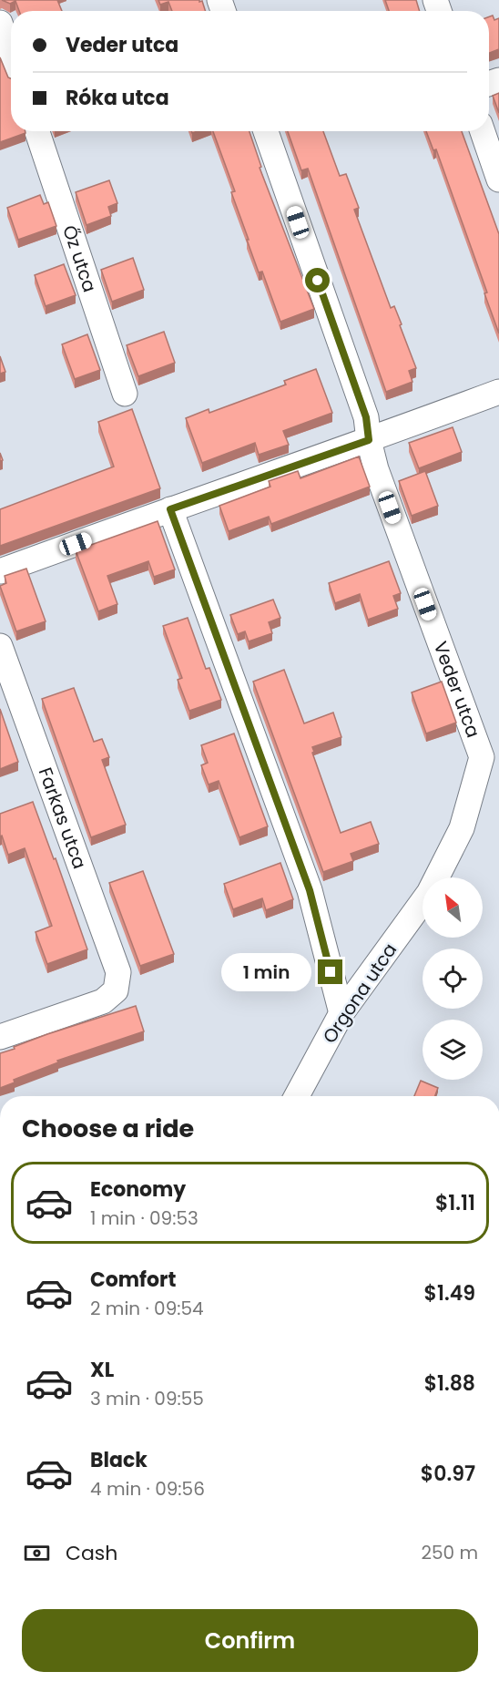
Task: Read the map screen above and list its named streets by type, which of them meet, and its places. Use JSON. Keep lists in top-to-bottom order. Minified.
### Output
{"streets":{"street":["Őz utca","Veder utca","Farkas utca","Orgona utca"]},"crossings":[["Veder utca","Orgona utca"]],"north":"top left","page":{"banner":["Veder utca","Róka utca"],"bubble":"1 min","heading":"Choose a ride","list":[{"name":"Economy","note":"1 min · 09:53","value":"$1.11"},{"name":"Comfort","note":"2 min · 09:54","value":"$1.49"},{"name":"XL","note":"3 min · 09:55","value":"$1.88"},{"name":"Black","note":"4 min · 09:56","value":"$0.97"}],"pay":["Cash","250 m"],"buttons":"Confirm"}}
